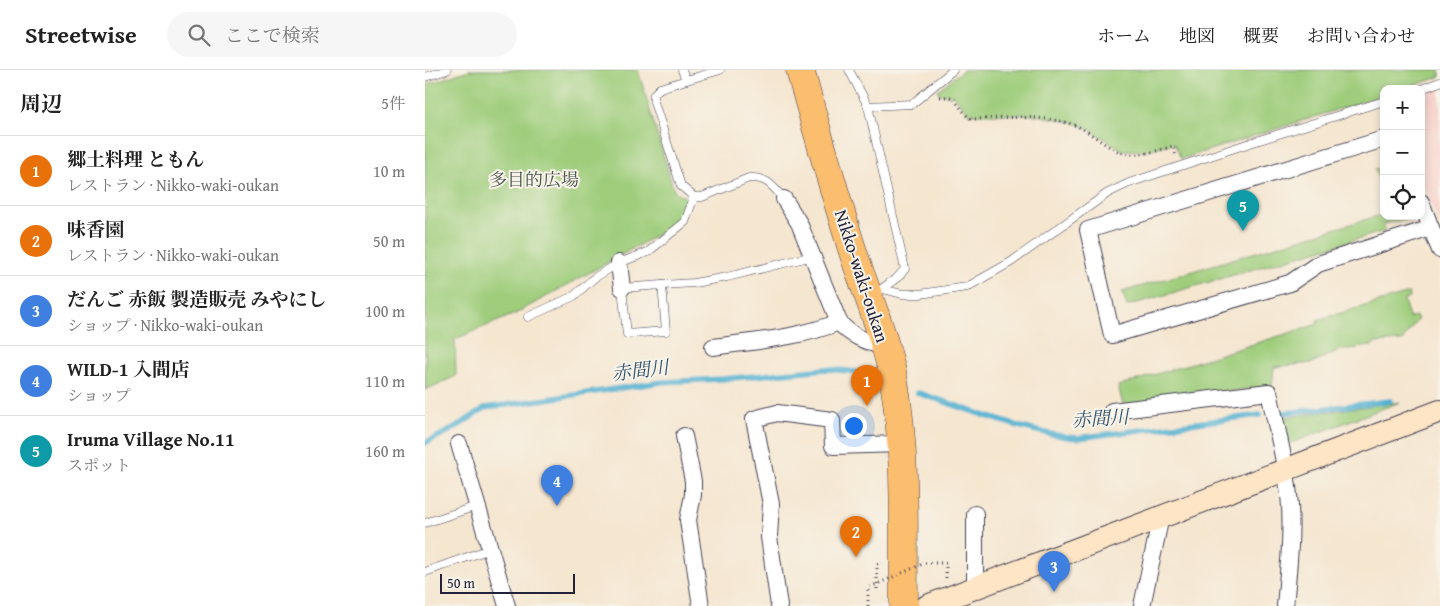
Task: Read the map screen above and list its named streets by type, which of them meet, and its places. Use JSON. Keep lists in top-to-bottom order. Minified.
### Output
{"streets":{"highway":["Nikko-waki-oukan"]},"water":["赤間川"],"parks":["多目的広場"],"scale_bar":"50 m","page":{"header":"Streetwise","search":"ここで検索","nav":["ホーム","地図","概要","お問い合わせ"],"heading":["周辺","5件"],"map_buttons":["+","−"],"list":[{"mark":"1","name":"郷土料理 ともん","note":"レストラン · Nikko-waki-oukan","value":"10 m"},{"mark":"2","name":"味香園","note":"レストラン · Nikko-waki-oukan","value":"50 m"},{"mark":"3","name":"だんご 赤飯 製造販売 みやにし","note":"ショップ · Nikko-waki-oukan","value":"100 m"},{"mark":"4","name":"WILD-1 入間店","note":"ショップ","value":"110 m"},{"mark":"5","name":"Iruma Village No.11","note":"スポット","value":"160 m"}],"pins":["5","1","4","2","3"],"scale":"50 m"}}
